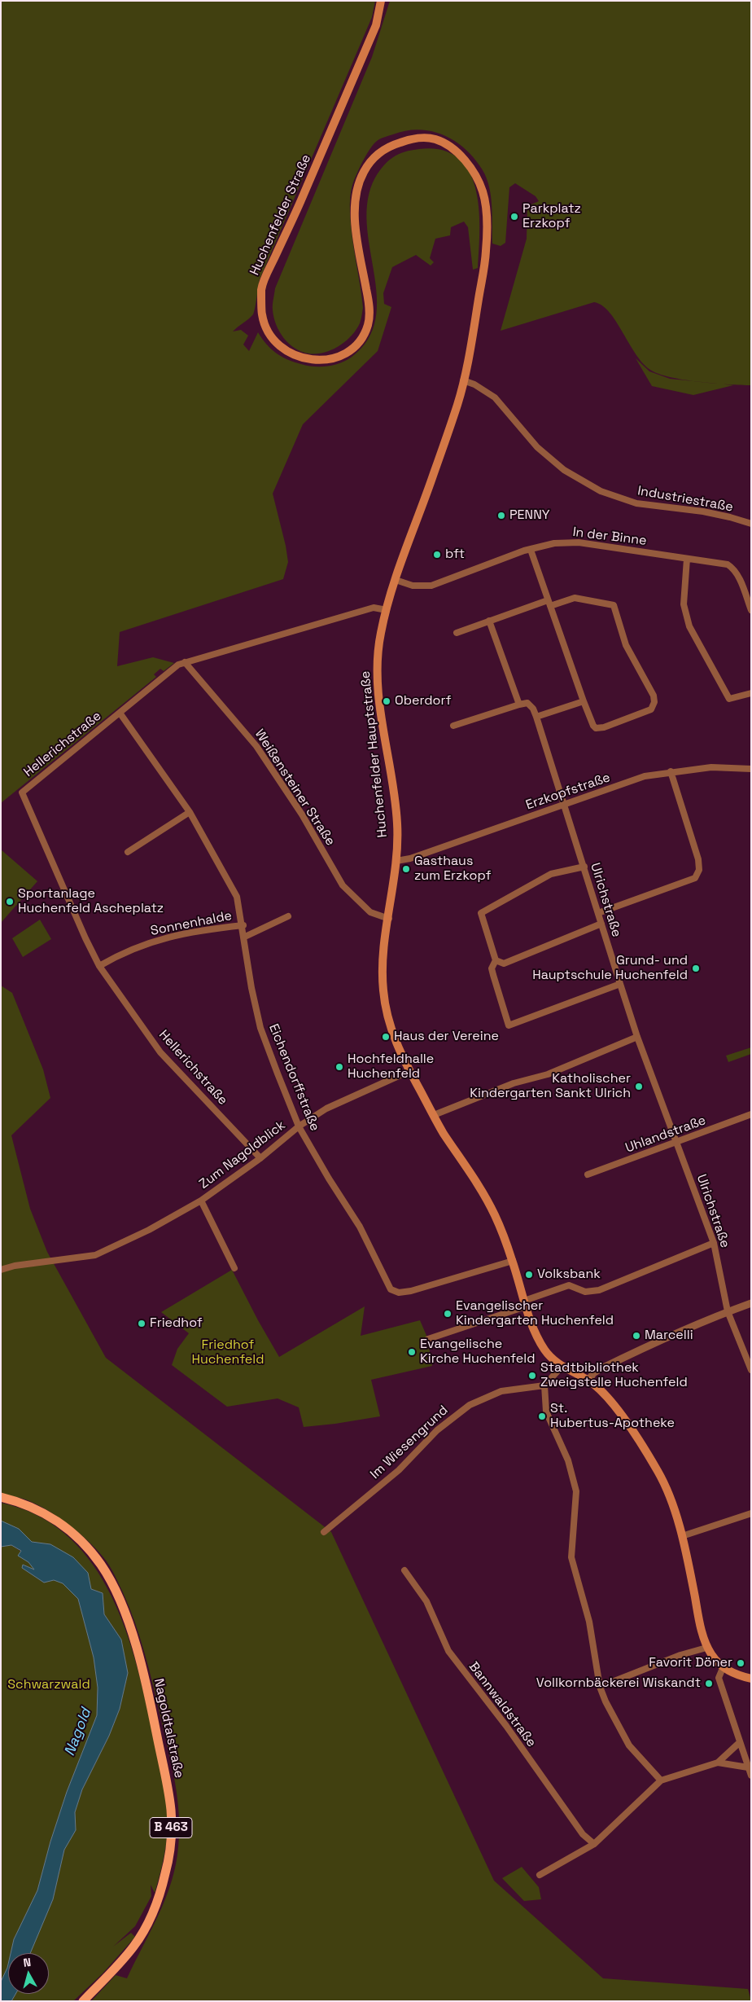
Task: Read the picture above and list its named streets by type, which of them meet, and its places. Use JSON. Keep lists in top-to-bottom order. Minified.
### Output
{"streets":{"main road":["Huchenfelder Straße","Huchenfelder Hauptstraße","Nagoldtalstraße","B 463"],"street":["Industriestraße","In der Binne","Hellerichstraße","Weißensteiner Straße","Erzkopfstraße","Ulrichstraße","Sonnenhalde","Eichendorffstraße","Uhlandstraße","Zum Nagoldblick","Im Wiesengrund","Bannwaldstraße"]},"crossings":[["Huchenfelder Straße","Industriestraße"],["Huchenfelder Straße","Huchenfelder Hauptstraße"],["In der Binne","Huchenfelder Hauptstraße"],["Hellerichstraße","Huchenfelder Hauptstraße"],["Hellerichstraße","Weißensteiner Straße"],["Hellerichstraße","Sonnenhalde"],["Hellerichstraße","Eichendorffstraße"],["Hellerichstraße","Zum Nagoldblick"],["Huchenfelder Hauptstraße","Weißensteiner Straße"],["Huchenfelder Hauptstraße","Erzkopfstraße"],["Huchenfelder Hauptstraße","Eichendorffstraße"],["Huchenfelder Hauptstraße","Zum Nagoldblick"],["Erzkopfstraße","Ulrichstraße"],["Ulrichstraße","Uhlandstraße"],["Sonnenhalde","Eichendorffstraße"],["Eichendorffstraße","Zum Nagoldblick"]],"water":["Nagold"],"parks":["Friedhof Huchenfeld","Schwarzwald"],"places":["Parkplatz Erzkopf","PENNY","bft","Oberdorf","Gasthaus zum Erzkopf","Sportanlage Huchenfeld Ascheplatz","Grund- und Hauptschule Huchenfeld","Haus der Vereine","Hochfeldhalle Huchenfeld","Katholischer Kindergarten Sankt Ulrich","Volksbank","Evangelischer Kindergarten Huchenfeld","Friedhof","Marcelli","Evangelische Kirche Huchenfeld","Stadtbibliothek Zweigstelle Huchenfeld","St. Hubertus-Apotheke","Favorit Döner","Vollkornbäckerei Wiskandt"],"north":"top"}
